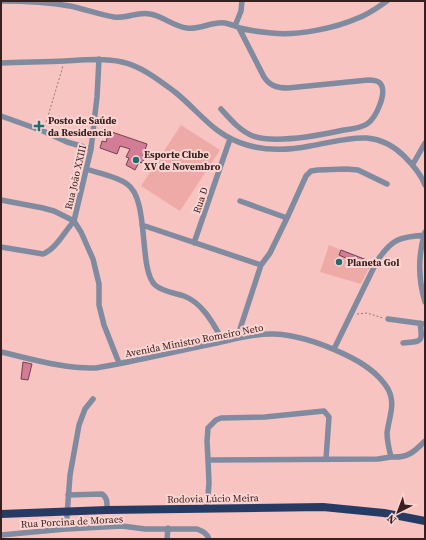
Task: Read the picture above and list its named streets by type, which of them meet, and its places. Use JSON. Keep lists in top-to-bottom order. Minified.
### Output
{"streets":{"highway":["Rodovia Lúcio Meira"],"street":["Rua João XXIII","Rua D","Avenida Ministro Romeiro Neto","Rua Porcina de Moraes"]},"crossings":[["Rua João XXIII","Avenida Ministro Romeiro Neto"]],"places":{"health":["Posto de Saúde da Residencia"],"other":["Esporte Clube XV de Novembro","Planeta Gol"]},"north":"bottom left"}
